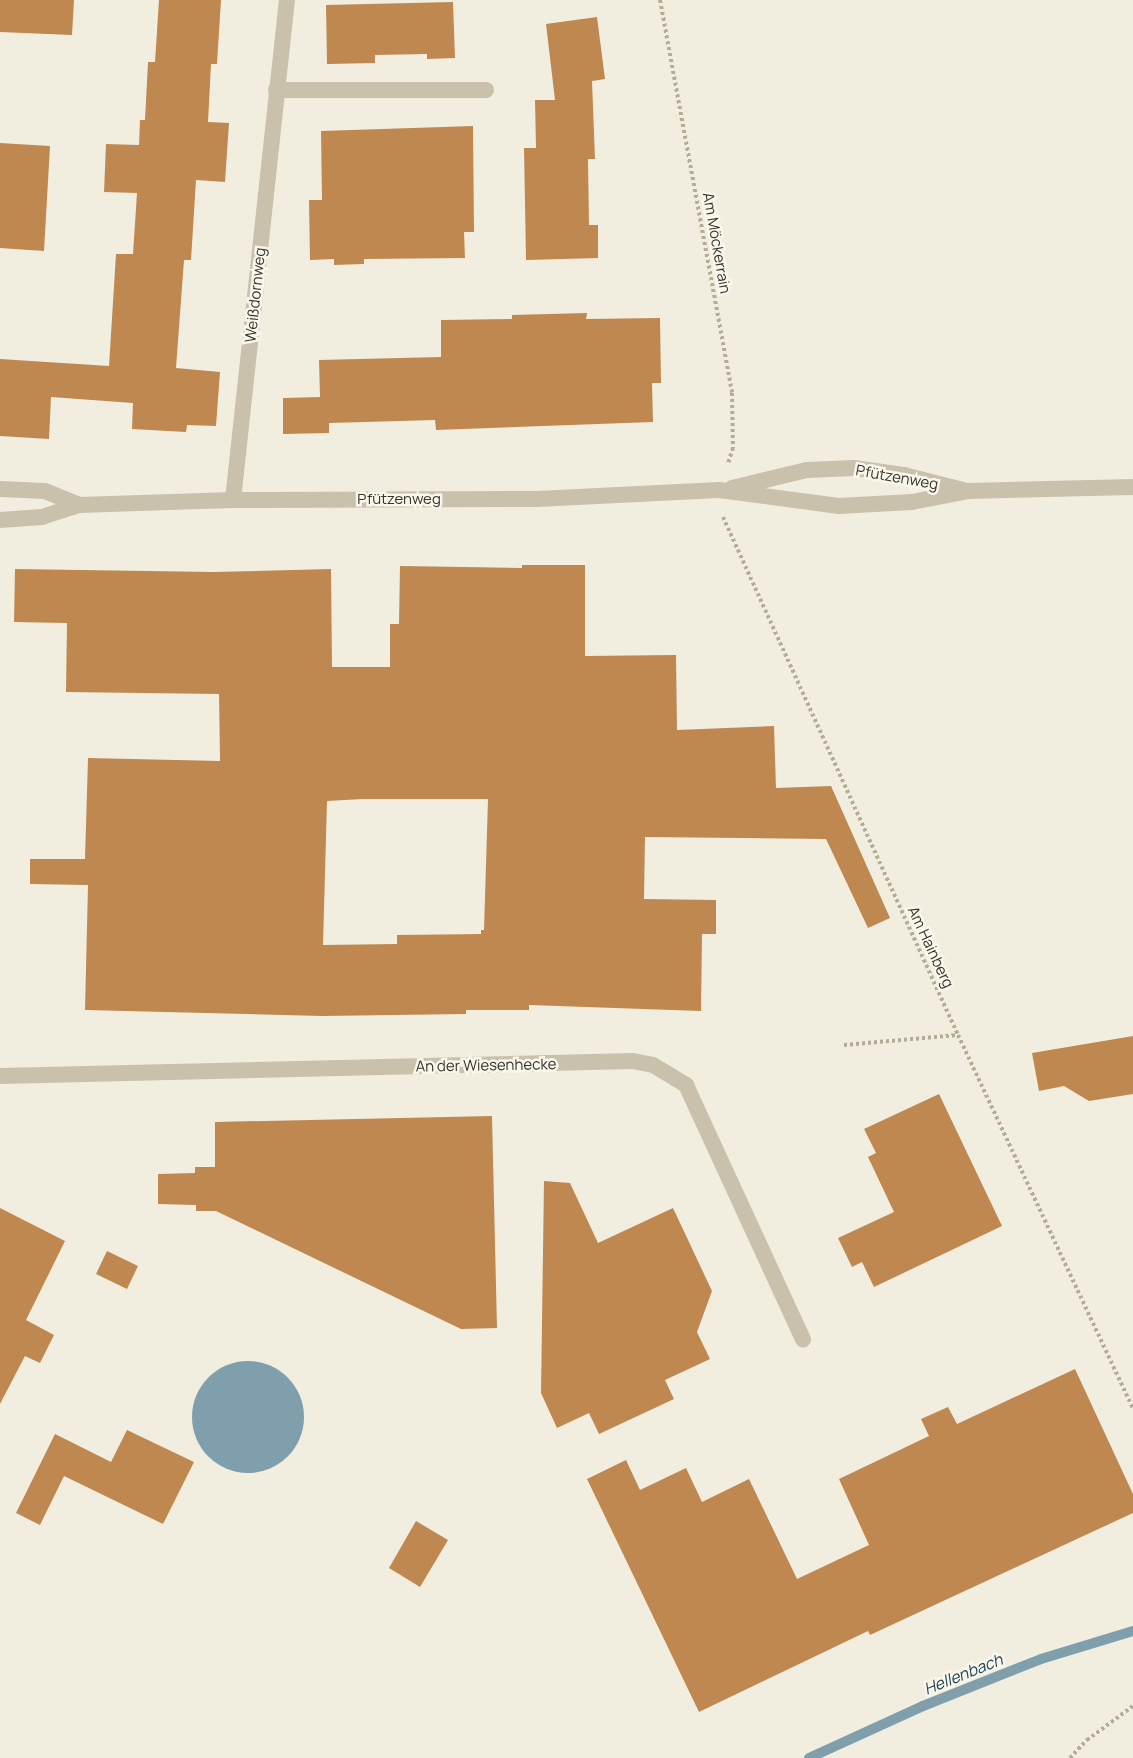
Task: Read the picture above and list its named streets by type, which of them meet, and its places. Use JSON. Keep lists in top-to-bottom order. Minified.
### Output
{"streets":{"street":["Weißdornweg","Pfützenweg","An der Wiesenhecke"],"path":["Am Möckerrain","Am Hainberg"]},"crossings":[["Am Möckerrain","Pfützenweg"],["Am Möckerrain","Am Hainberg"],["Weißdornweg","Pfützenweg"],["Pfützenweg","Am Hainberg"]],"water":["Hellenbach"]}
